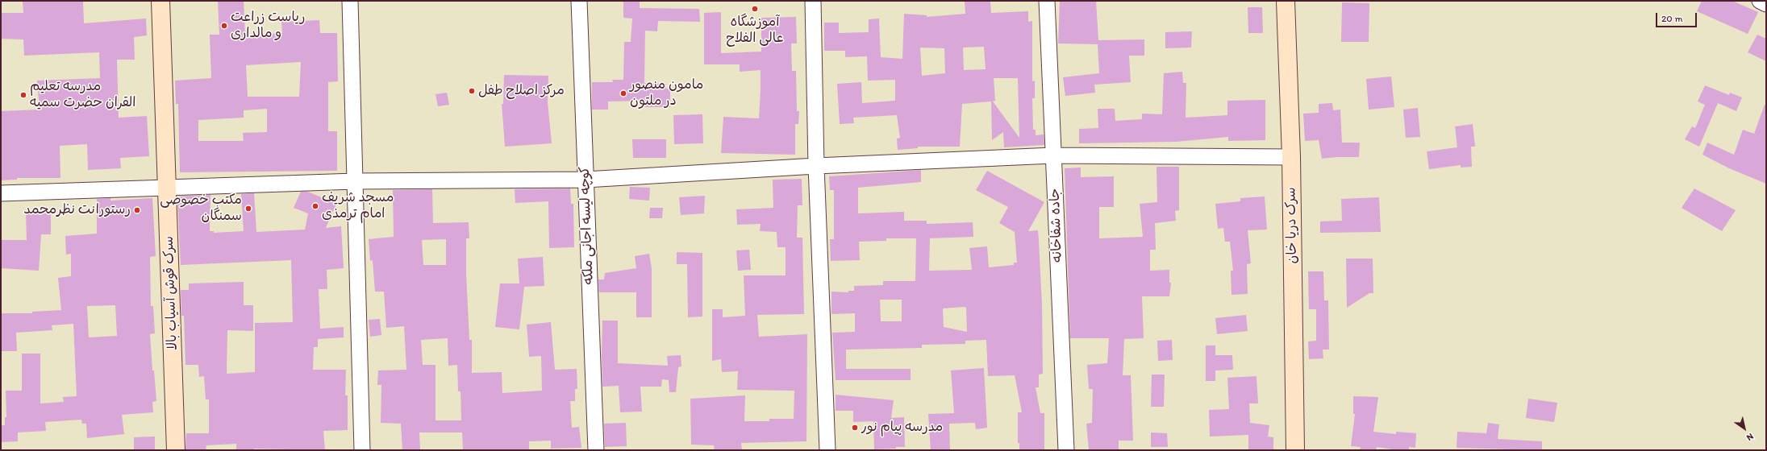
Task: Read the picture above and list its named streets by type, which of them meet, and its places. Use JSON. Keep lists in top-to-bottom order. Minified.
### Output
{"streets":{"street":["کوچه لیسه اجانی ملکه","جاده شفاخانه","سرک دریا خان","سرک قوش آسیاب بالا"]},"places":["آموزشگاه عالی الفلاح","ریاست زراعت و مالداری","مرکز اصلاح طفل","مامون منصور در ملتون","مدرسه تعلیم القران حضرت سمیه","مسجد شریف امام ترمذی","مکتب خصوصی سمنگان","رستورانت نظرمحمد","مدرسه پیام نور"],"scale_bar":"20 m","north":"bottom right"}
